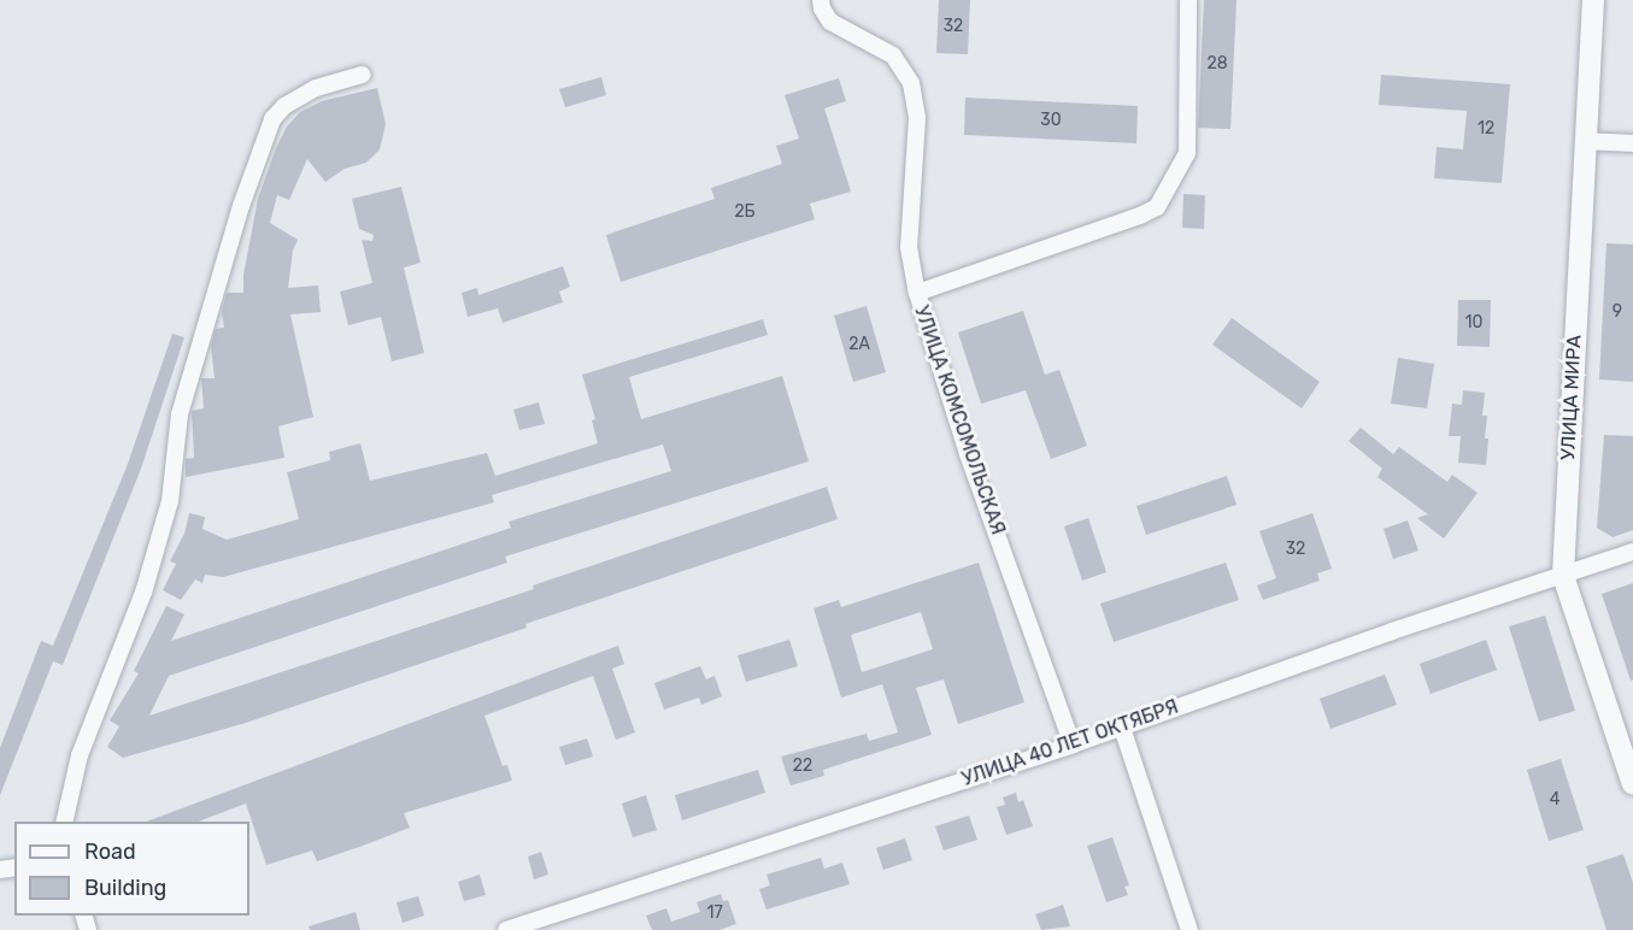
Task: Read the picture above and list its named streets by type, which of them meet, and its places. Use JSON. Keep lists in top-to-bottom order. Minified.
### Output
{"streets":{"street":["УЛИЦА МИРА","УЛИЦА КОМСОМОЛЬСКАЯ","УЛИЦА 40 ЛЕТ ОКТЯБРЯ"]},"crossings":[["УЛИЦА МИРА","УЛИЦА 40 ЛЕТ ОКТЯБРЯ"],["УЛИЦА КОМСОМОЛЬСКАЯ","УЛИЦА 40 ЛЕТ ОКТЯБРЯ"]],"house_numbers":["32","28","30","12","2Б","9","10","2А","32","22","4","17"],"legend":["Road","Building"]}
